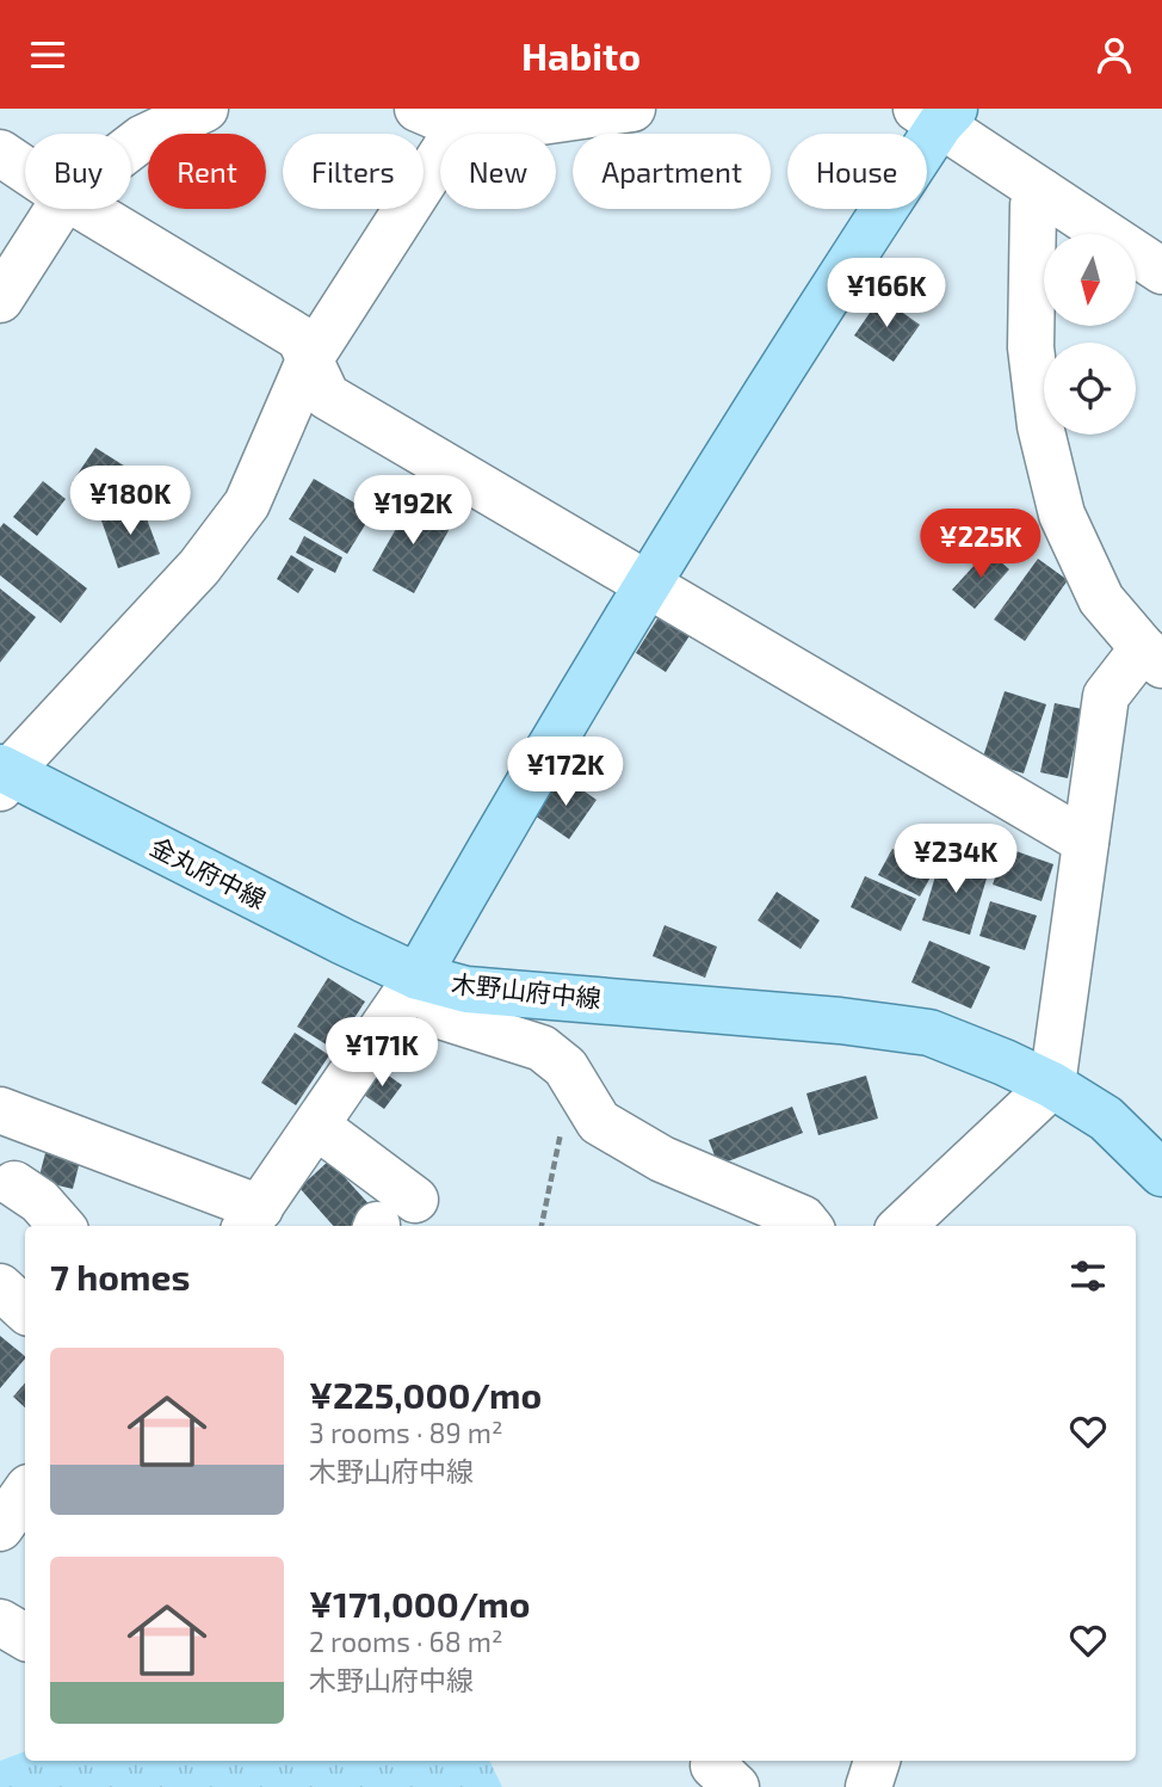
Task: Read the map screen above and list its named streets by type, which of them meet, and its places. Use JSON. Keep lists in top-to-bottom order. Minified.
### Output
{"streets":{"main road":["金丸府中線","木野山府中線"]},"crossings":[["金丸府中線","木野山府中線"]],"north":"bottom","page":{"header":"Habito","chip":["Buy","Rent","Filters","New","Apartment","House"],"price":["¥166K","¥180K","¥192K","¥225K","¥172K","¥234K","¥171K"],"heading":"7 homes","list":[{"name":"¥225,000/mo","note":"3 rooms · 89 m² · 木野山府中線"},{"name":"¥171,000/mo","note":"2 rooms · 68 m² · 木野山府中線"}]}}
